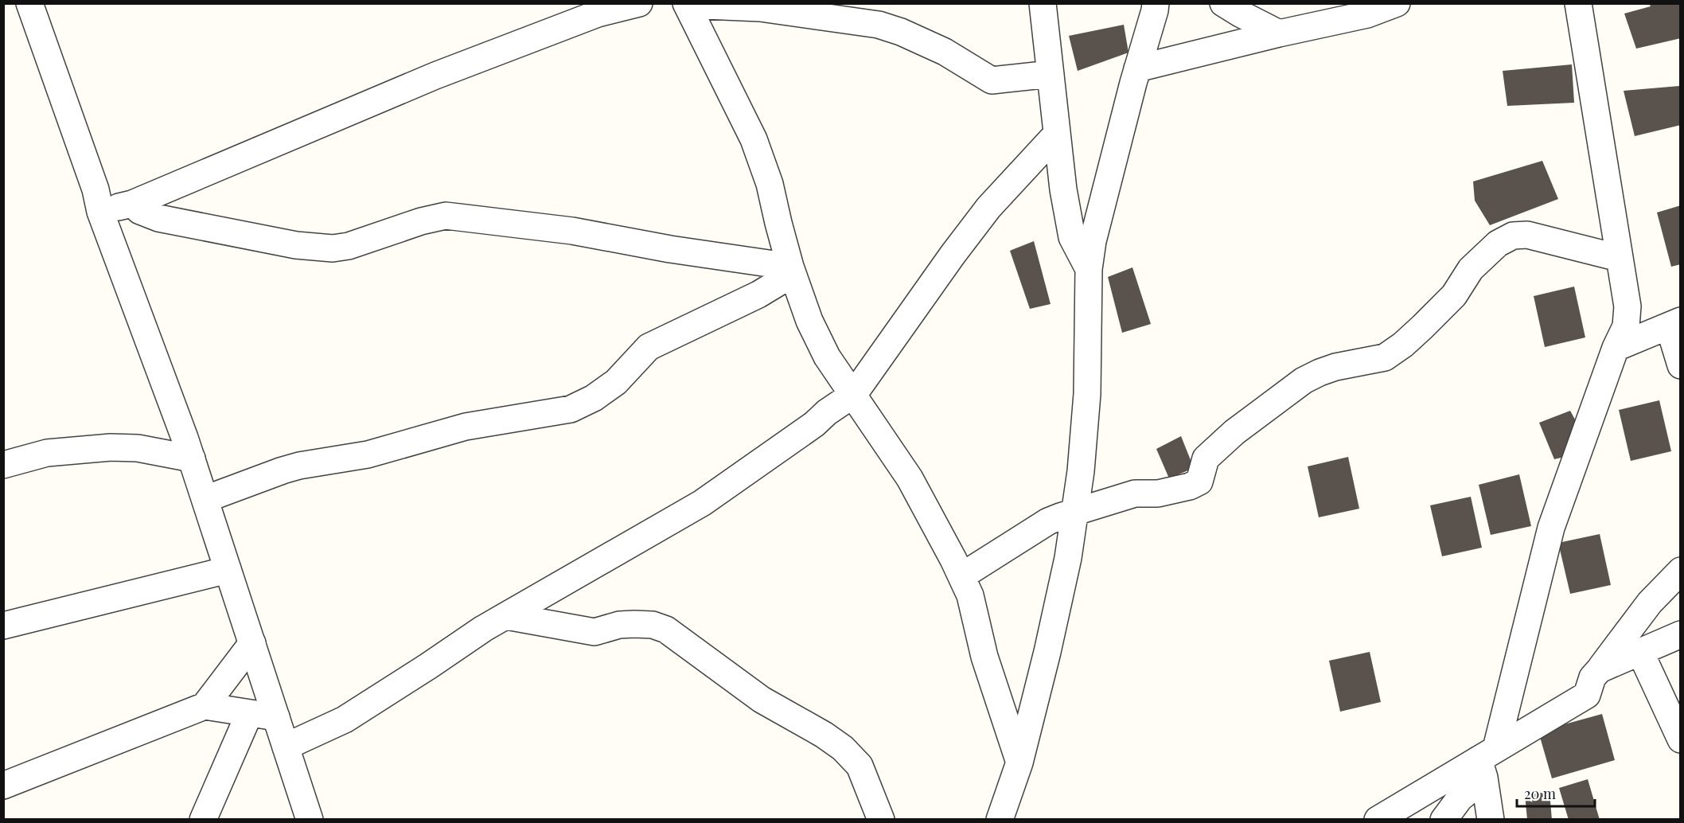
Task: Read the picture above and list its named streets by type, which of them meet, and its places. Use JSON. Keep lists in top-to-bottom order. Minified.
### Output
{"scale_bar":"20 m"}
